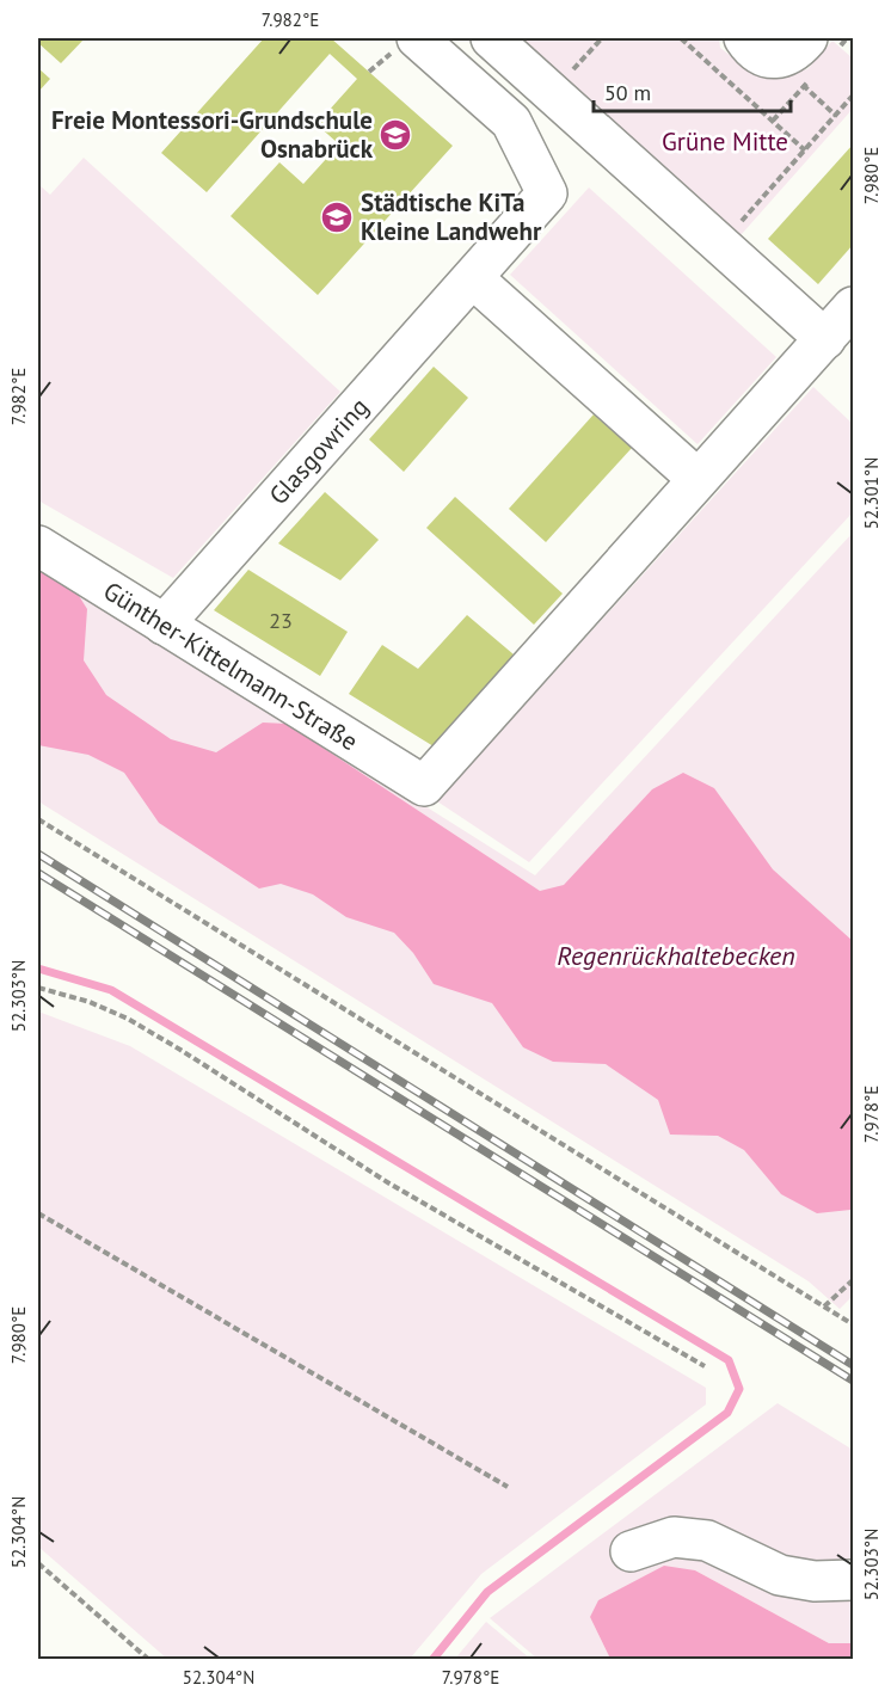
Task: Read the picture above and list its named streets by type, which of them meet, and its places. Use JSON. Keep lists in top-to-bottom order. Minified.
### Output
{"streets":{"street":["Glasgowring","Günther-Kittelmann-Straße"]},"crossings":[["Glasgowring","Günther-Kittelmann-Straße"]],"water":["Regenrückhaltebecken"],"parks":["Grüne Mitte"],"places":{"school or university":["Freie Montessori-Grundschule Osnabrück","Städtische KiTa Kleine Landwehr"]},"house_numbers":["23"],"scale_bar":"50 m","coordinates":["7.982°E","7.980°E","52.301°N","52.303°N","7.978°E","52.304°N"]}
